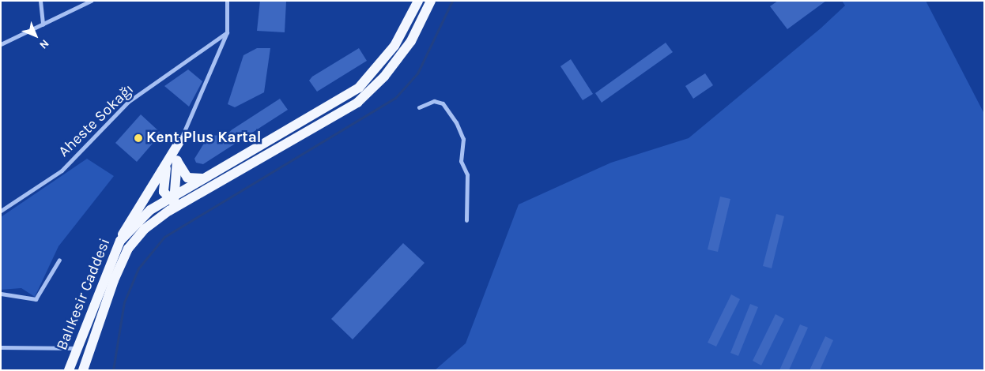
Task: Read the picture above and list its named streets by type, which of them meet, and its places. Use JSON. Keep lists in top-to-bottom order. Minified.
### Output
{"streets":{"main road":["Balıkesir Caddesi"],"street":["Aheste Sokağı"]},"places":["Kent Plus Kartal"],"north":"bottom right"}
